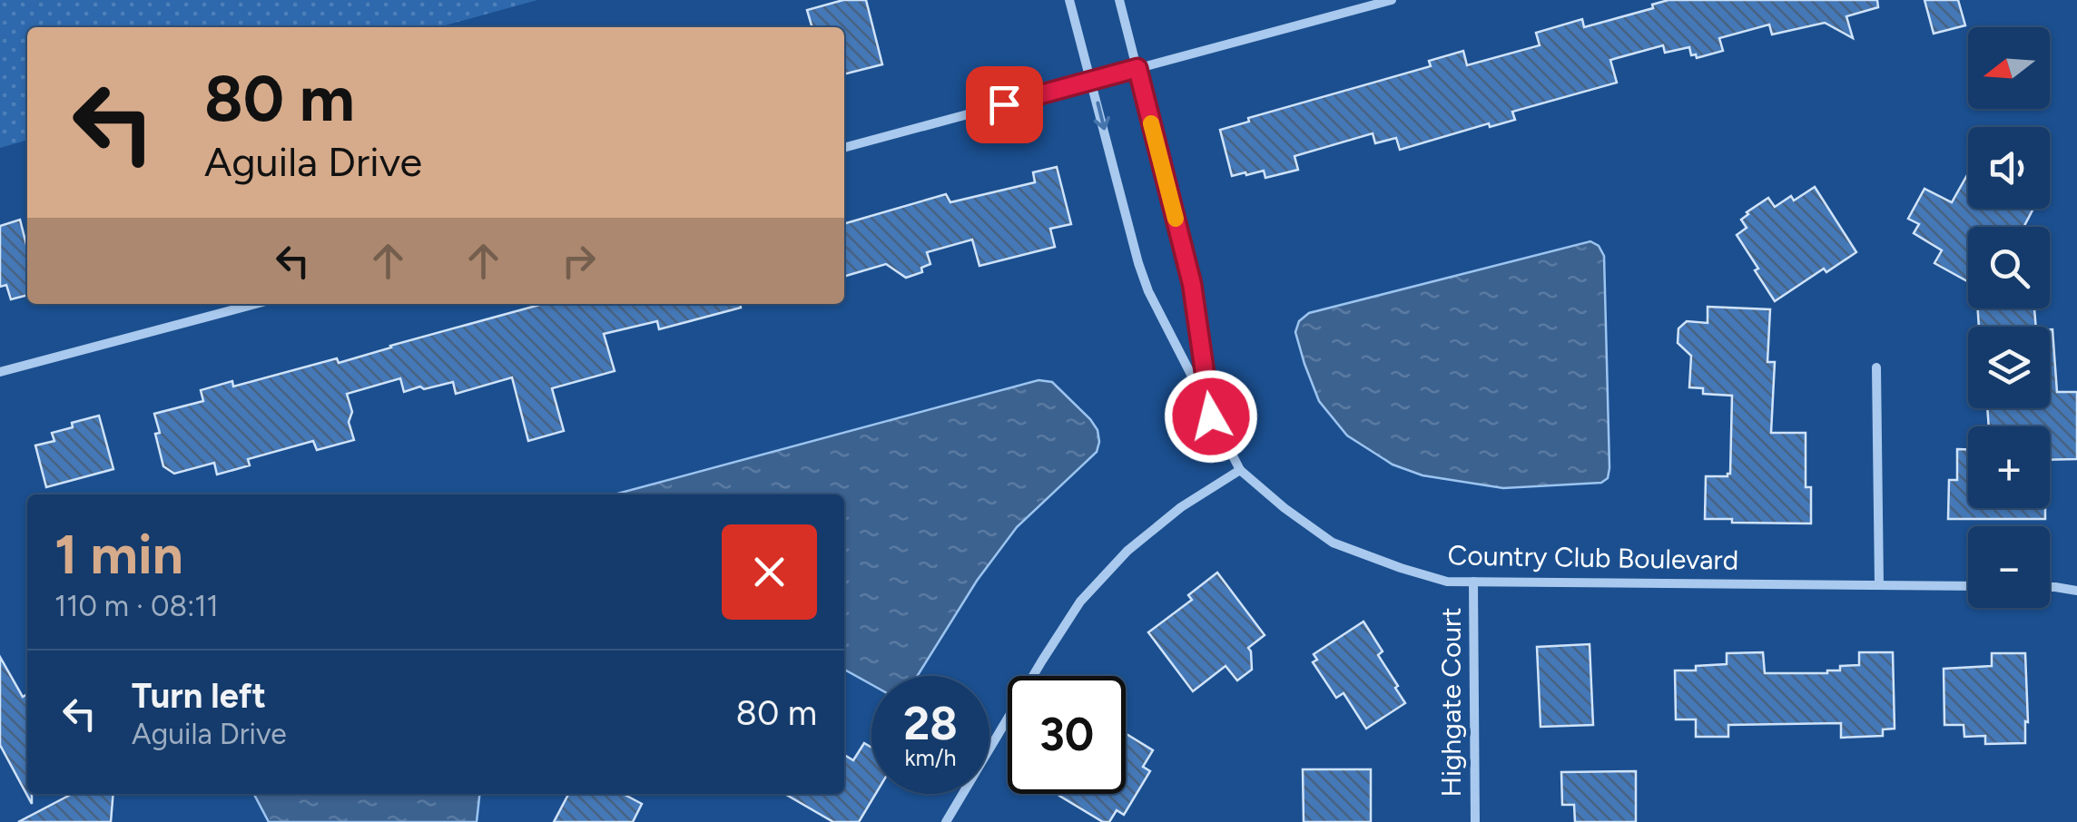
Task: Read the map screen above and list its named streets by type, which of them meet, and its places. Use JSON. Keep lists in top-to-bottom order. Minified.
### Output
{"streets":{"street":["Country Club Boulevard","Highgate Court"]},"crossings":[["Country Club Boulevard","Highgate Court"]],"north":"left","page":{"map_buttons":["+","−"],"turn":["80 m","Aguila Drive"],"heading":["1 min","110 m · 08:11"],"list":[{"name":"Turn left","note":"Aguila Drive","value":"80 m"}],"speed":"28 km/h","limit":"30"}}
